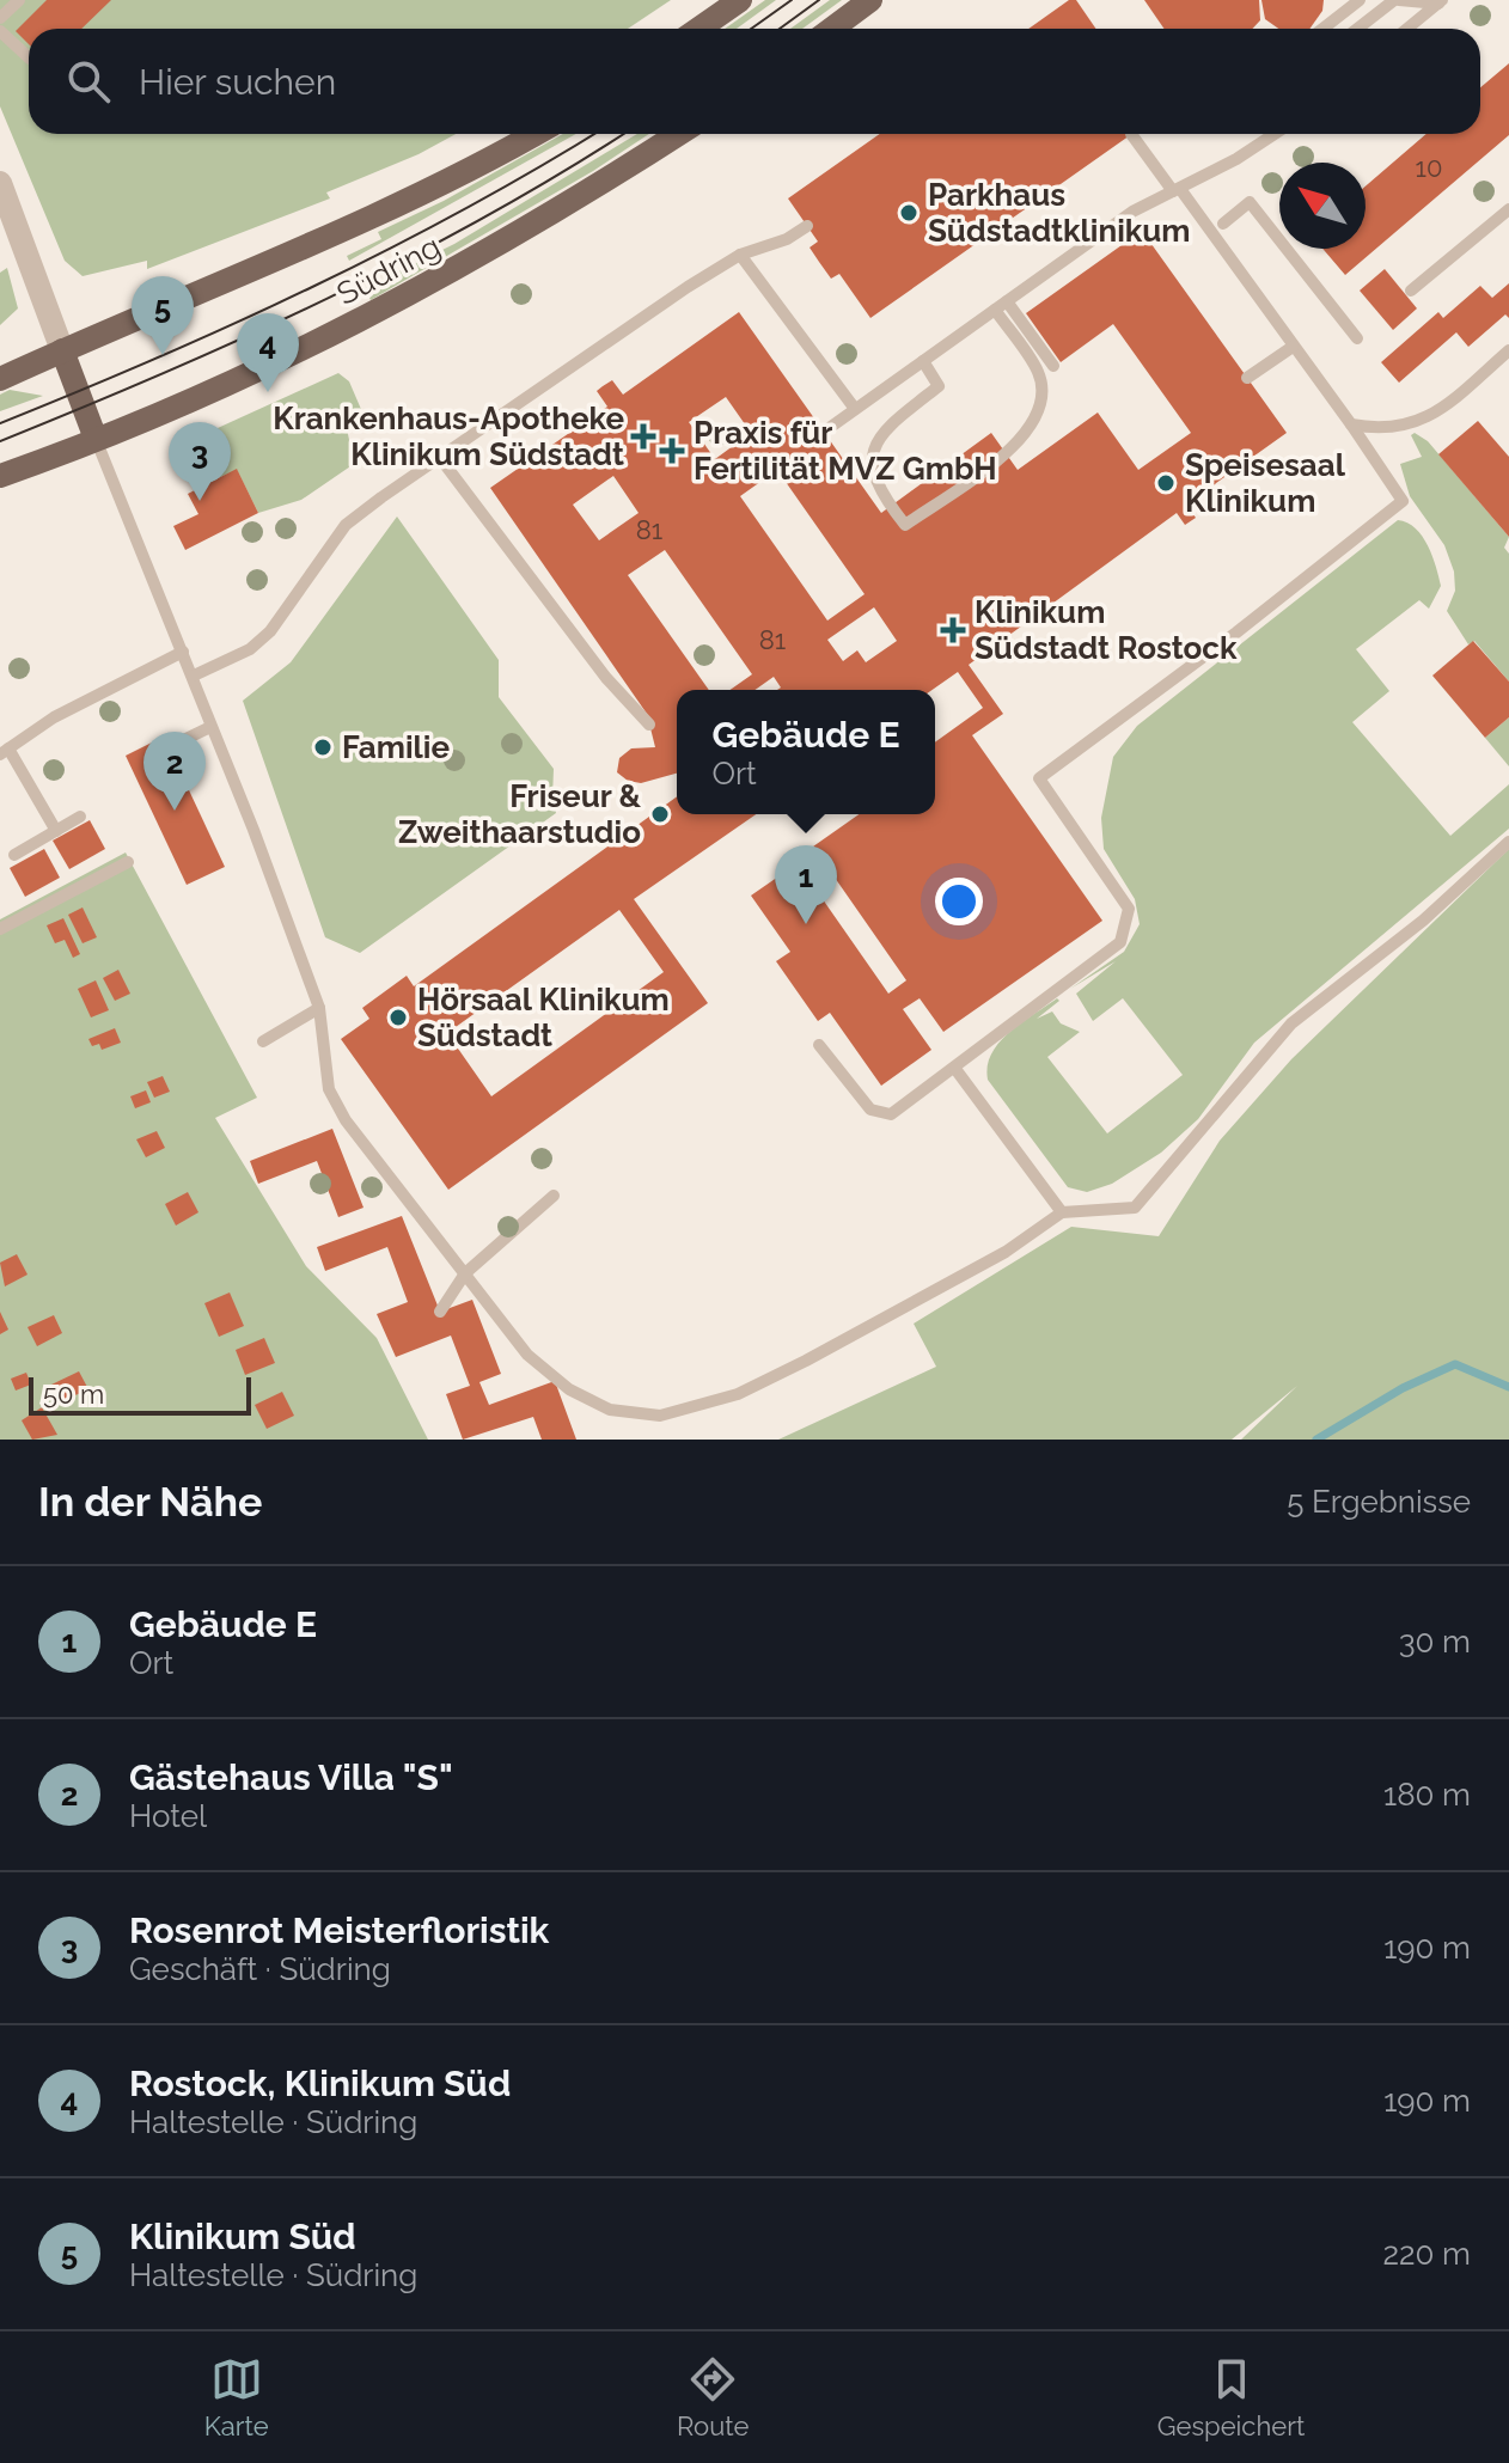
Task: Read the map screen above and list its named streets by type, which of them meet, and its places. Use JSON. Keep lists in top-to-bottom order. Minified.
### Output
{"streets":{"main road":["Südring"]},"places":{"other":["Parkhaus Südstadtklinikum","Speisesaal Klinikum","Familie","Friseur & Zweithaarstudio","Hörsaal Klinikum Südstadt"],"health":["Krankenhaus-Apotheke Klinikum Südstadt","Praxis für Fertilität MVZ GmbH","Klinikum Südstadt Rostock"]},"house_numbers":["10","81","81"],"scale_bar":"50 m","north":"top left","page":{"search":"Hier suchen","pins":["5","4","3","2","1"],"popup":["Gebäude E","Ort"],"scale":"50 m","heading":["In der Nähe","5 Ergebnisse"],"list":[{"mark":"1","name":"Gebäude E","note":"Ort","value":"30 m"},{"mark":"2","name":"Gästehaus Villa \"S\"","note":"Hotel","value":"180 m"},{"mark":"3","name":"Rosenrot Meisterfloristik","note":"Geschäft · Südring","value":"190 m"},{"mark":"4","name":"Rostock, Klinikum Süd","note":"Haltestelle · Südring","value":"190 m"},{"mark":"5","name":"Klinikum Süd","note":"Haltestelle · Südring","value":"220 m"}],"nav":["Karte","Route","Gespeichert"]}}
